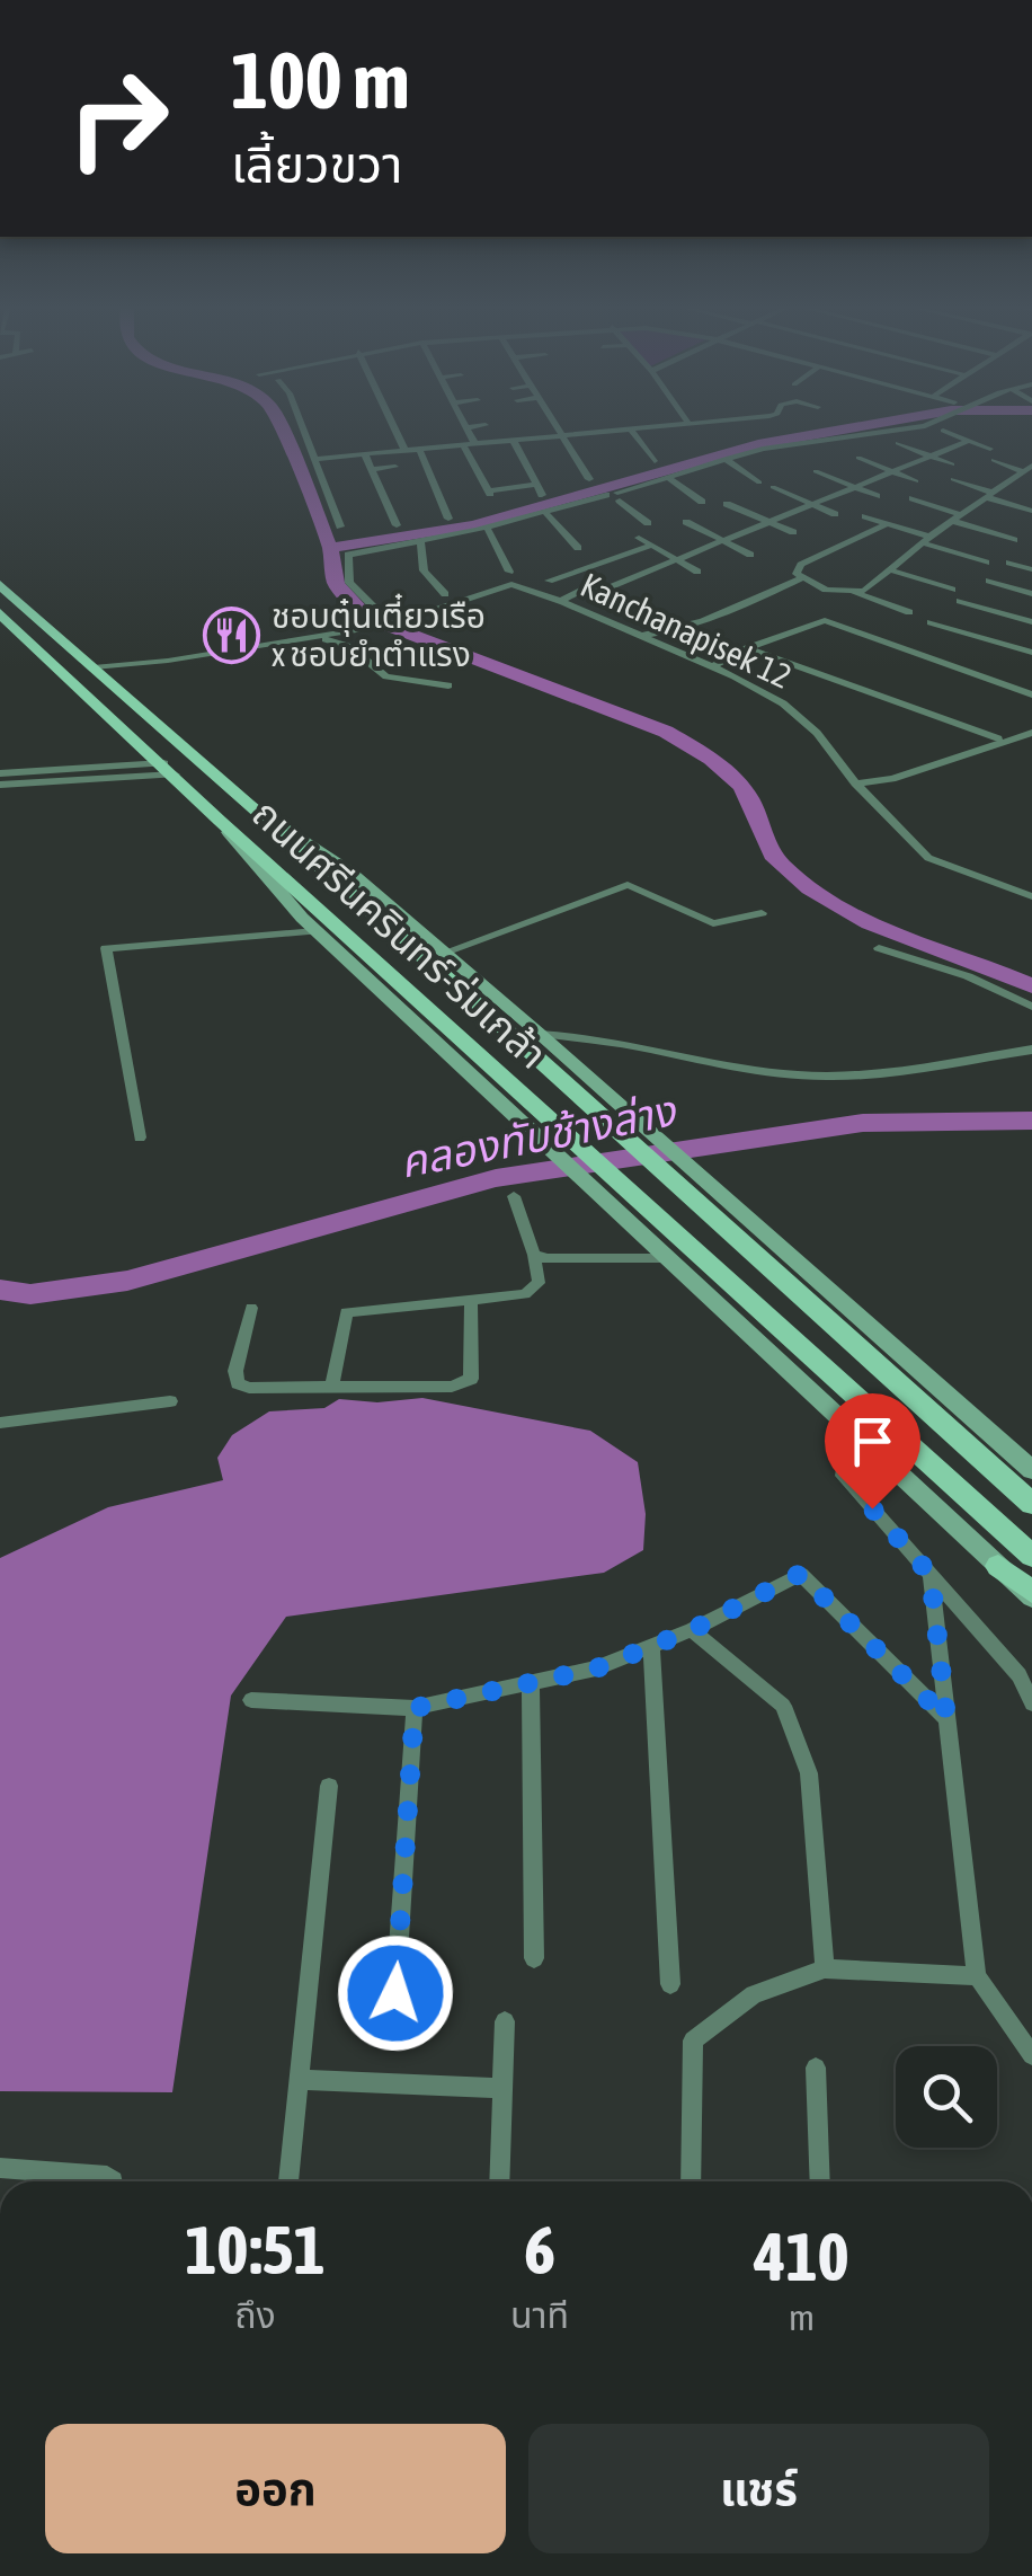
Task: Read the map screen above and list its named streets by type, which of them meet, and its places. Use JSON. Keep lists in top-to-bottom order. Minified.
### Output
{"streets":{"main road":["ถนนศรีนครินทร์-ร่มเกล้า"],"street":["Kanchanapisek 12"]},"crossings":[["Kanchanapisek 12","ถนนศรีนครินทร์-ร่มเกล้า"]],"water":["คลองทับช้างล่าง"],"places":{"restaurant":["ชอบตุ๋นเตี๋ยวเรือ x ชอบยำตำแรง"]},"page":{"turn":["100 m","เลี้ยวขวา"],"eta":["10:51","ถึง","6","นาที","410","m"],"buttons":["ออก","แชร์"]}}
